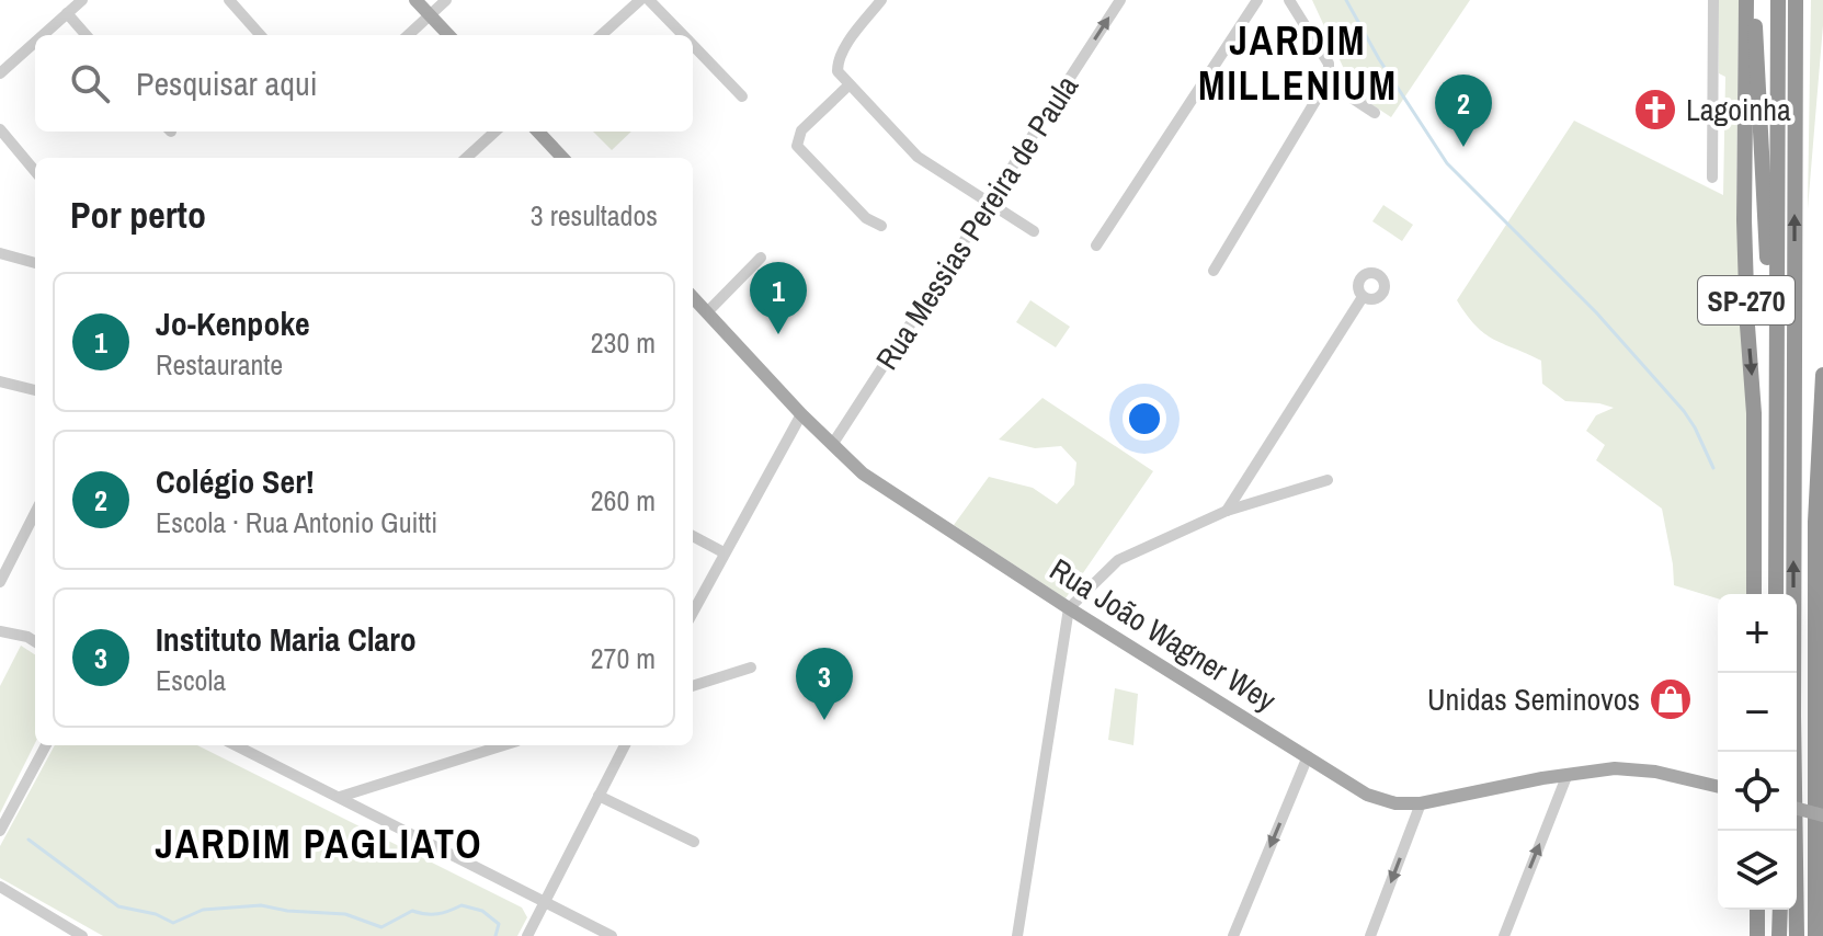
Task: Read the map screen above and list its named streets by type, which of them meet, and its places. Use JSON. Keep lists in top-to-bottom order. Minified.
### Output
{"streets":{"highway":["SP-270"],"main road":["Rua João Wagner Wey"],"street":["Rua Messias Pereira de Paula"]},"crossings":[["Rua Messias Pereira de Paula","Rua João Wagner Wey"]],"one_way":["Rua Messias Pereira de Paula"],"districts":["JARDIM MILLENIUM","JARDIM PAGLIATO"],"places":{"church":["Lagoinha"],"shop":["Unidas Seminovos"]},"page":{"search":"Pesquisar aqui","pins":["2","1","3"],"heading":["Por perto","3 resultados"],"list":[{"mark":"1","name":"Jo-Kenpoke","note":"Restaurante","value":"230 m"},{"mark":"2","name":"Colégio Ser!","note":"Escola · Rua Antonio Guitti","value":"260 m"},{"mark":"3","name":"Instituto Maria Claro","note":"Escola","value":"270 m"}],"map_buttons":["+","−"]}}
